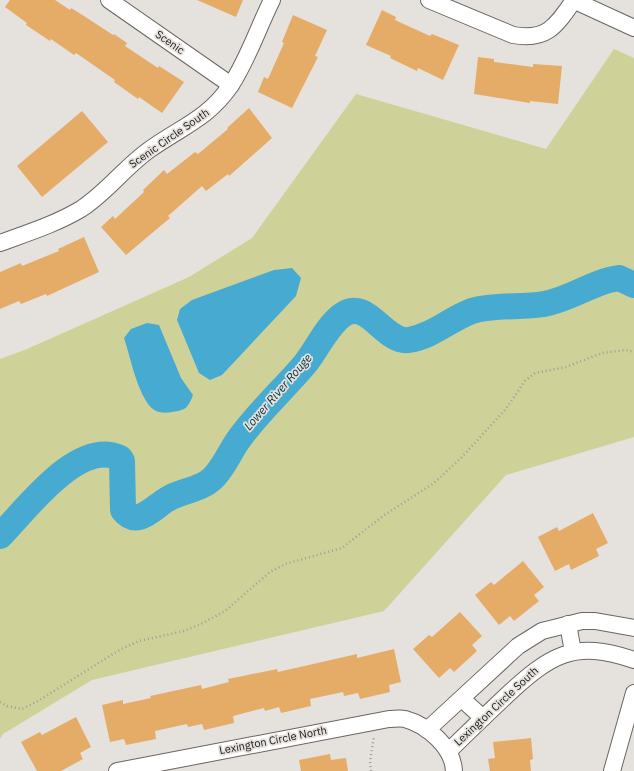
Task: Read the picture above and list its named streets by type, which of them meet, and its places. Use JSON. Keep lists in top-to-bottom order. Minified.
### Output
{"streets":{"street":["Scenic","Scenic Circle South","Lexington Circle South","Lexington Circle North"]},"crossings":[["Scenic","Scenic Circle South"],["Lexington Circle South","Lexington Circle North"]],"water":["Lower River Rouge"]}
